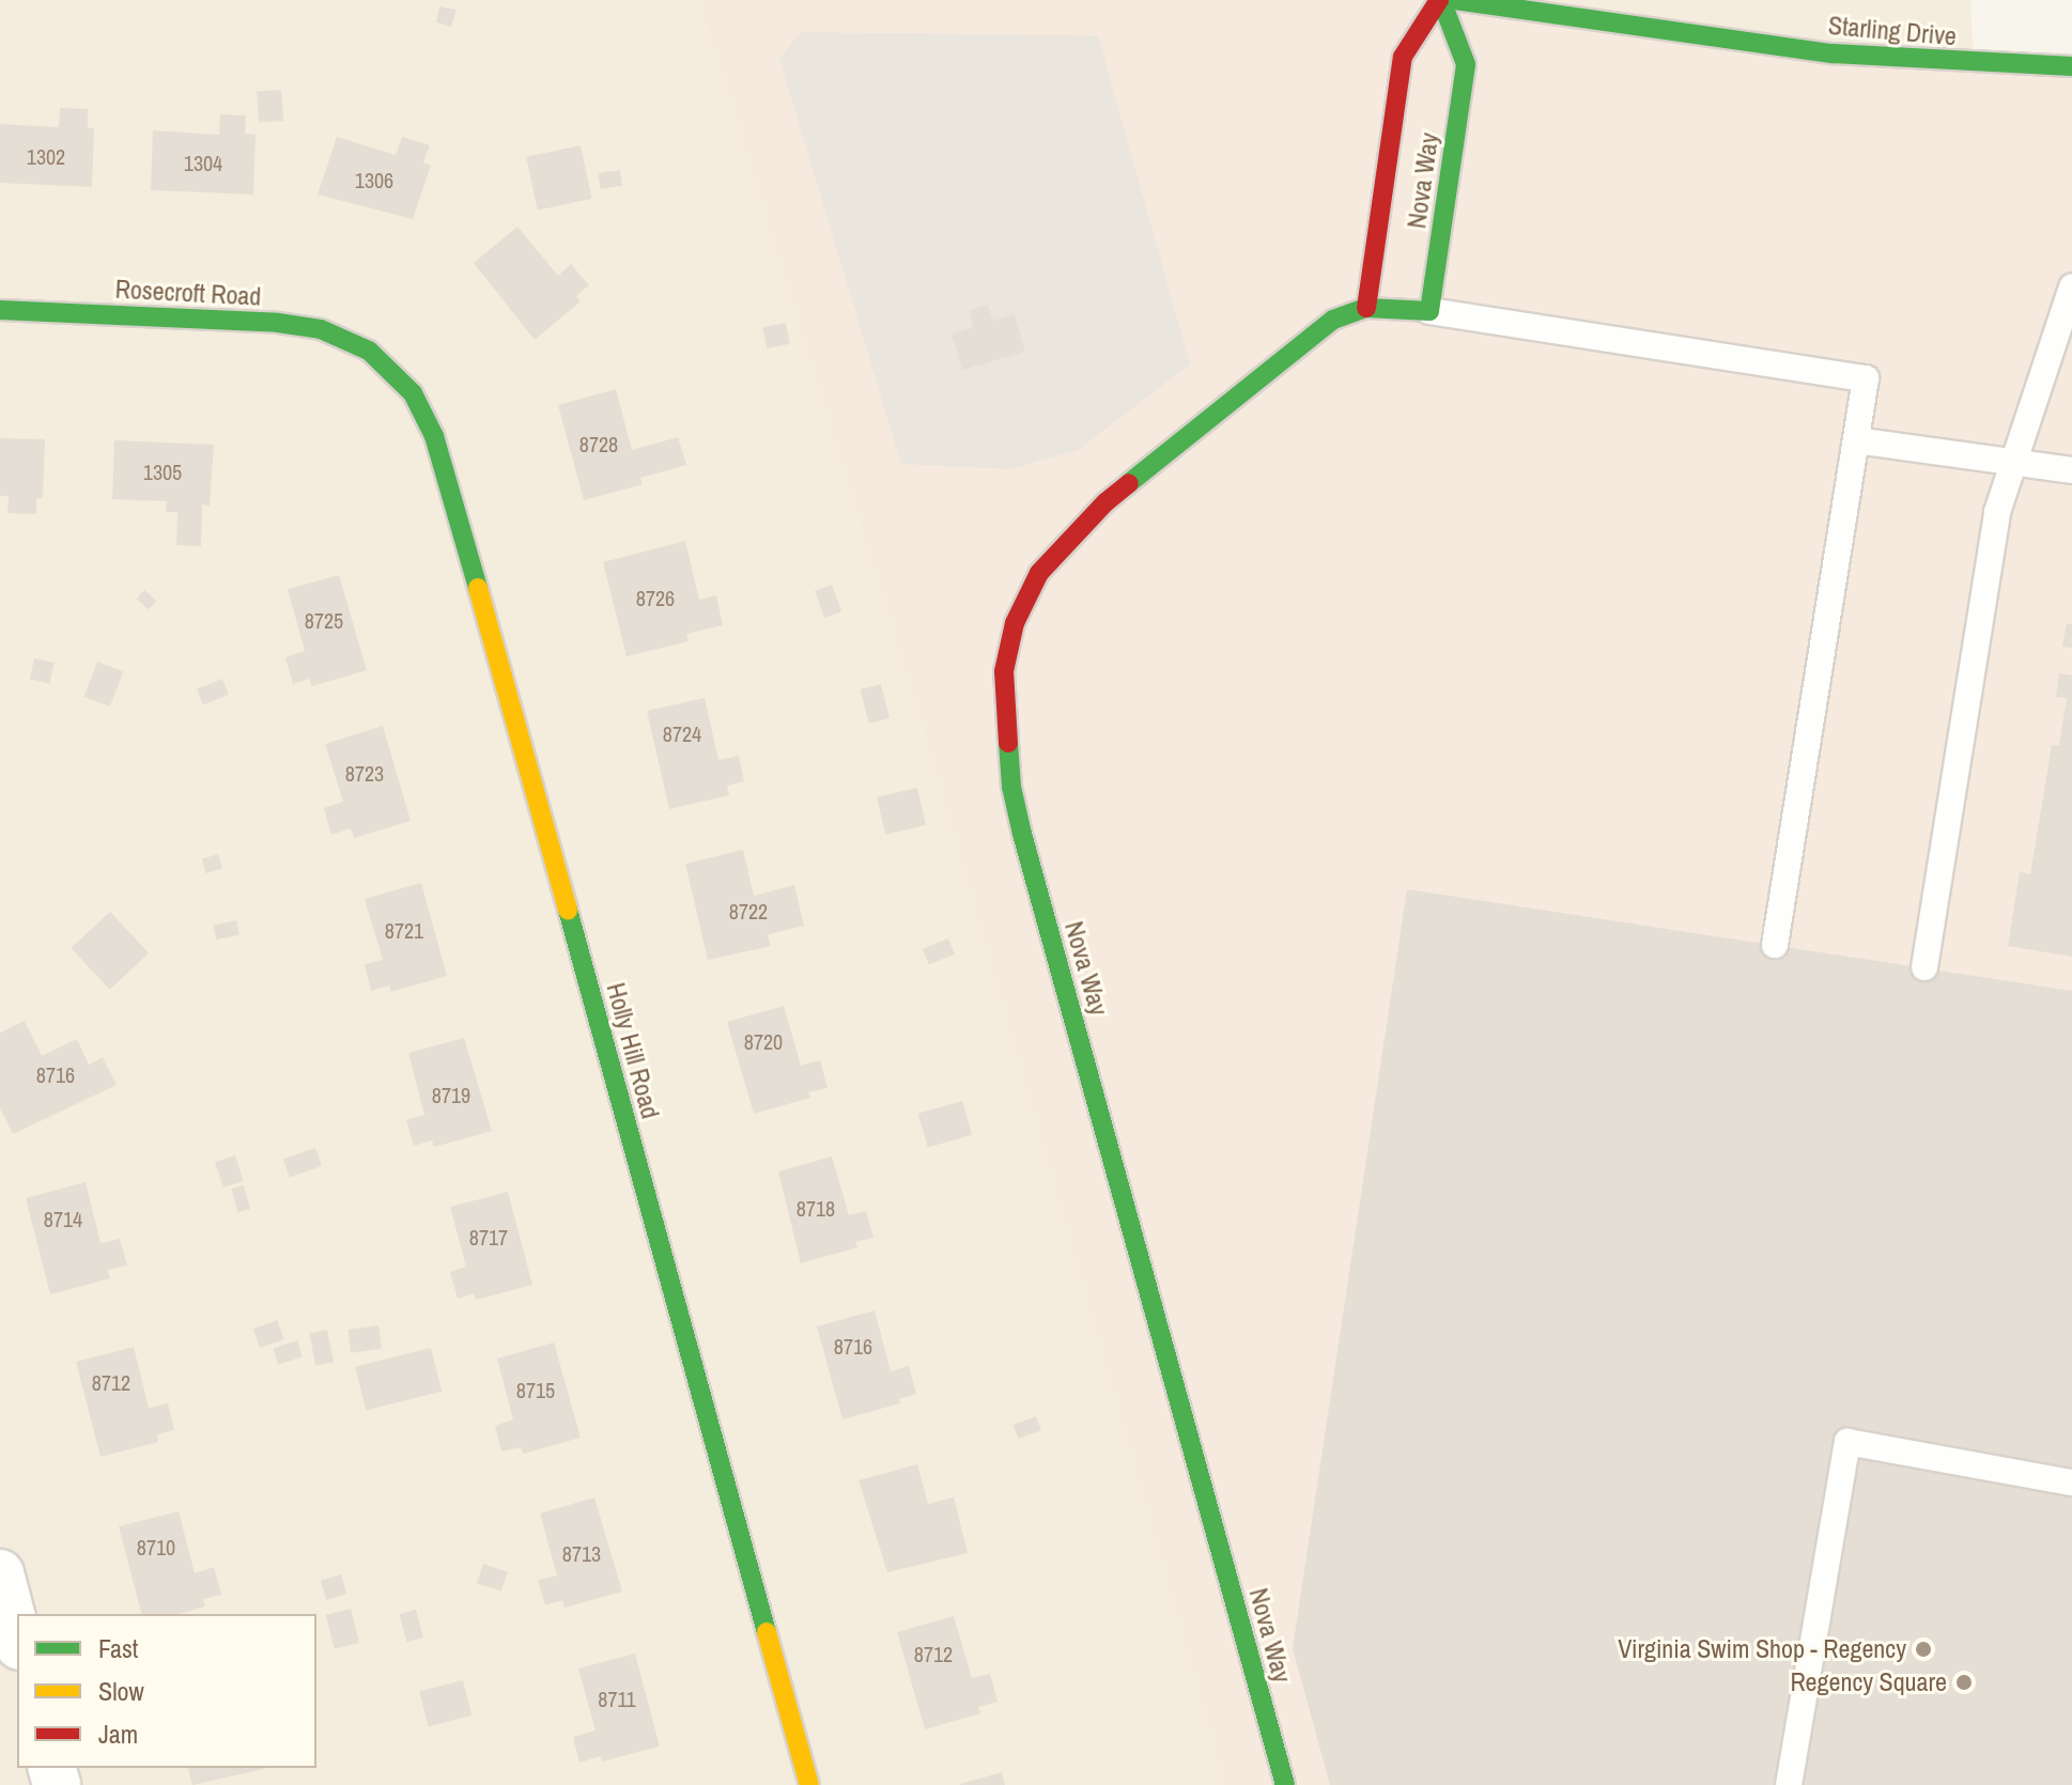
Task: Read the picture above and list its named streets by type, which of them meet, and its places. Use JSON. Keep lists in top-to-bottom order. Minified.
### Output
{"streets":{"street":["Starling Drive","Nova Way","Rosecroft Road","Holly Hill Road"]},"crossings":[["Rosecroft Road","Holly Hill Road"]],"places":["Virginia Swim Shop - Regency","Regency Square"],"house_numbers":["1302","1304","1306","8728","1305","8726","8725","8724","8723","8722","8721","8720","8716","8719","8718","8714","8717","8716","8712","8715","8710","8713","8712","8711"],"legend":["Fast","Slow","Jam"]}
